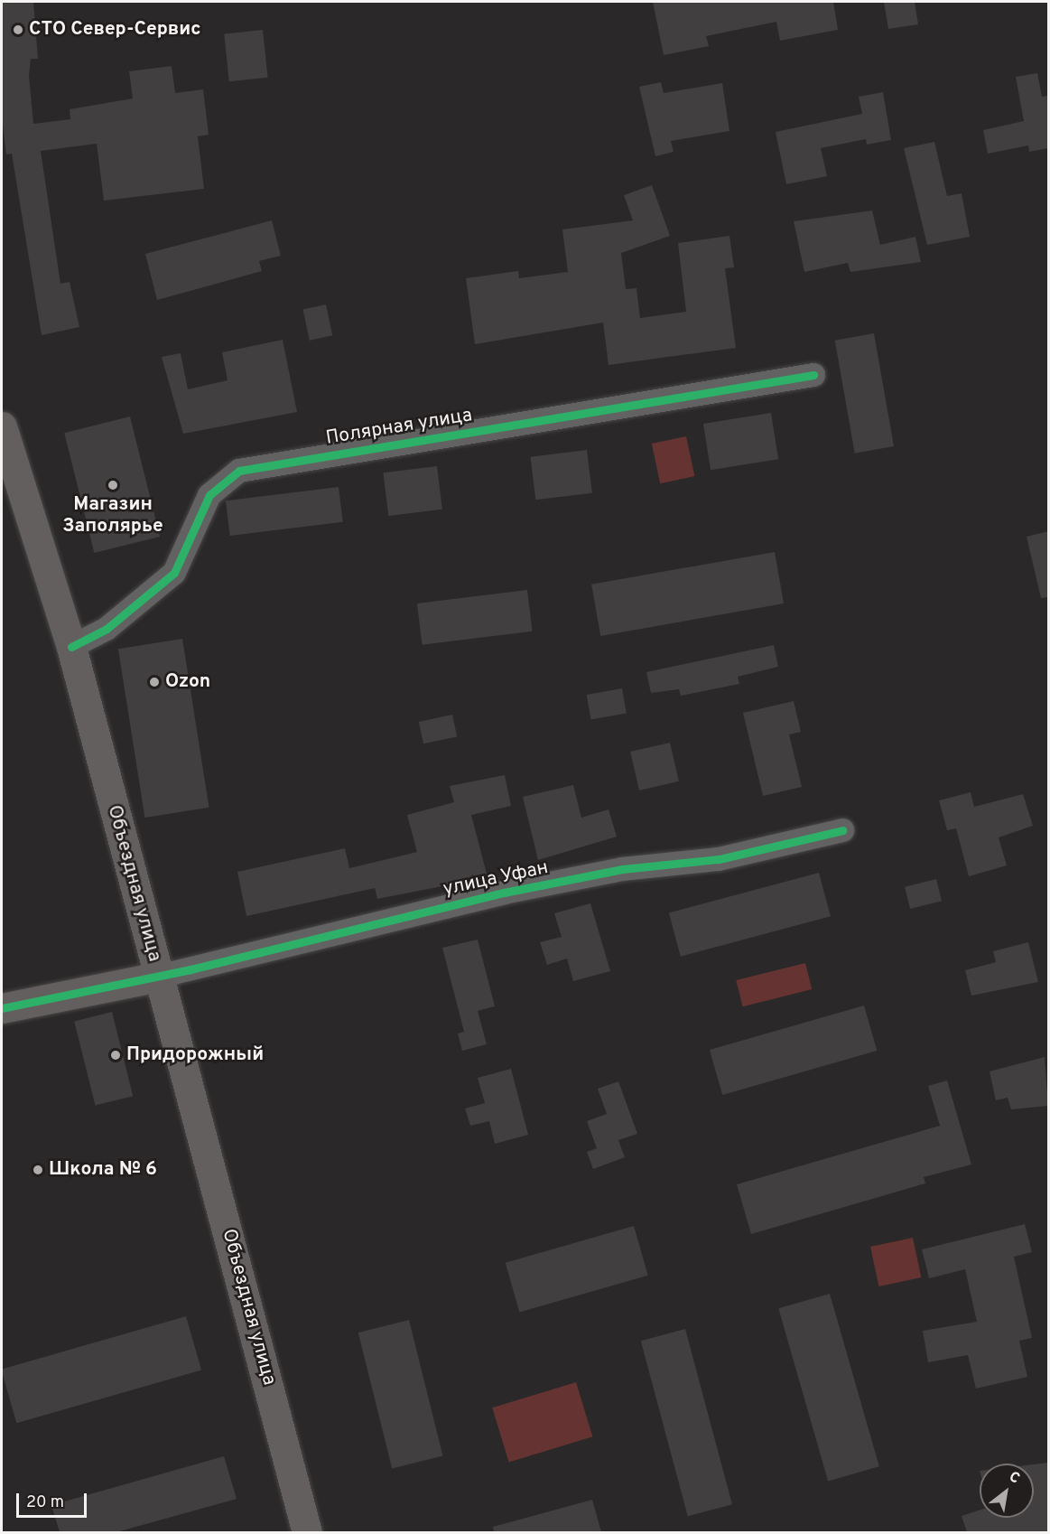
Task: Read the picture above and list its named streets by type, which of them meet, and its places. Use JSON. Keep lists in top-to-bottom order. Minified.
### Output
{"streets":{"main road":["Объездная улица"],"street":["Полярная улица","улица Уфан"]},"crossings":[["Полярная улица","Объездная улица"],["улица Уфан","Объездная улица"]],"places":["СТО Север-Сервис","Магазин Заполярье","Ozon","Придорожный","Школа № 6"],"scale_bar":"20 m","north":"top right"}
